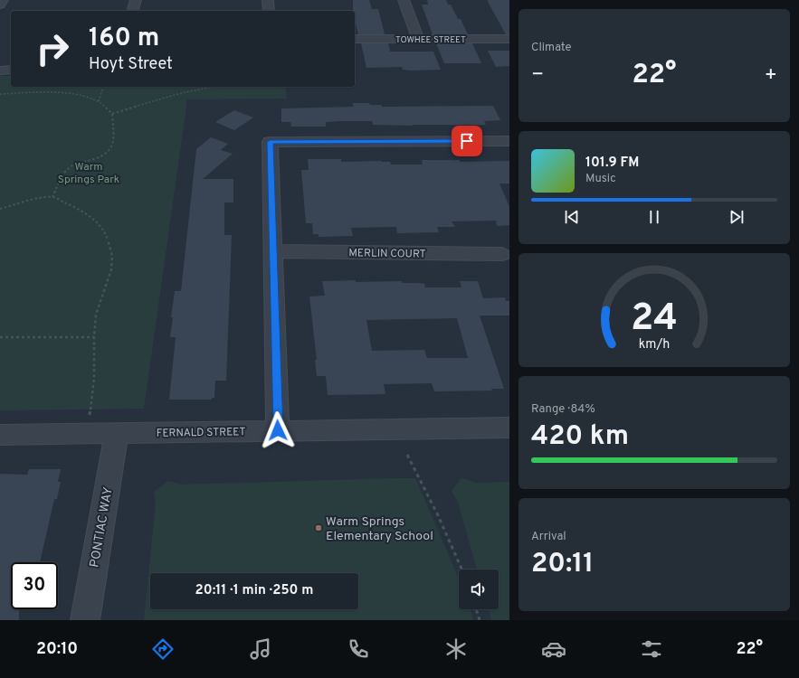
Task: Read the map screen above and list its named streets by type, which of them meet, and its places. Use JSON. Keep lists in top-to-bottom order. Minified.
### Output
{"streets":{"street":["TOWHEE STREET","MERLIN COURT","FERNALD STREET","PONTIAC WAY"]},"crossings":[["FERNALD STREET","PONTIAC WAY"]],"parks":["Warm Springs Park"],"places":["Warm Springs Elementary School"],"page":{"tile":["Climate",["Range · 84%","420 km"],["Arrival","20:11"]],"turn":["160 m","Hoyt Street"],"heat":["−","22°","+"],"song":["101.9 FM","Music"],"limit":"30","trip":"20:11 · 1 min · 250 m","tabs":["20:10","22°"],"gauge":["24","km/h"]}}
